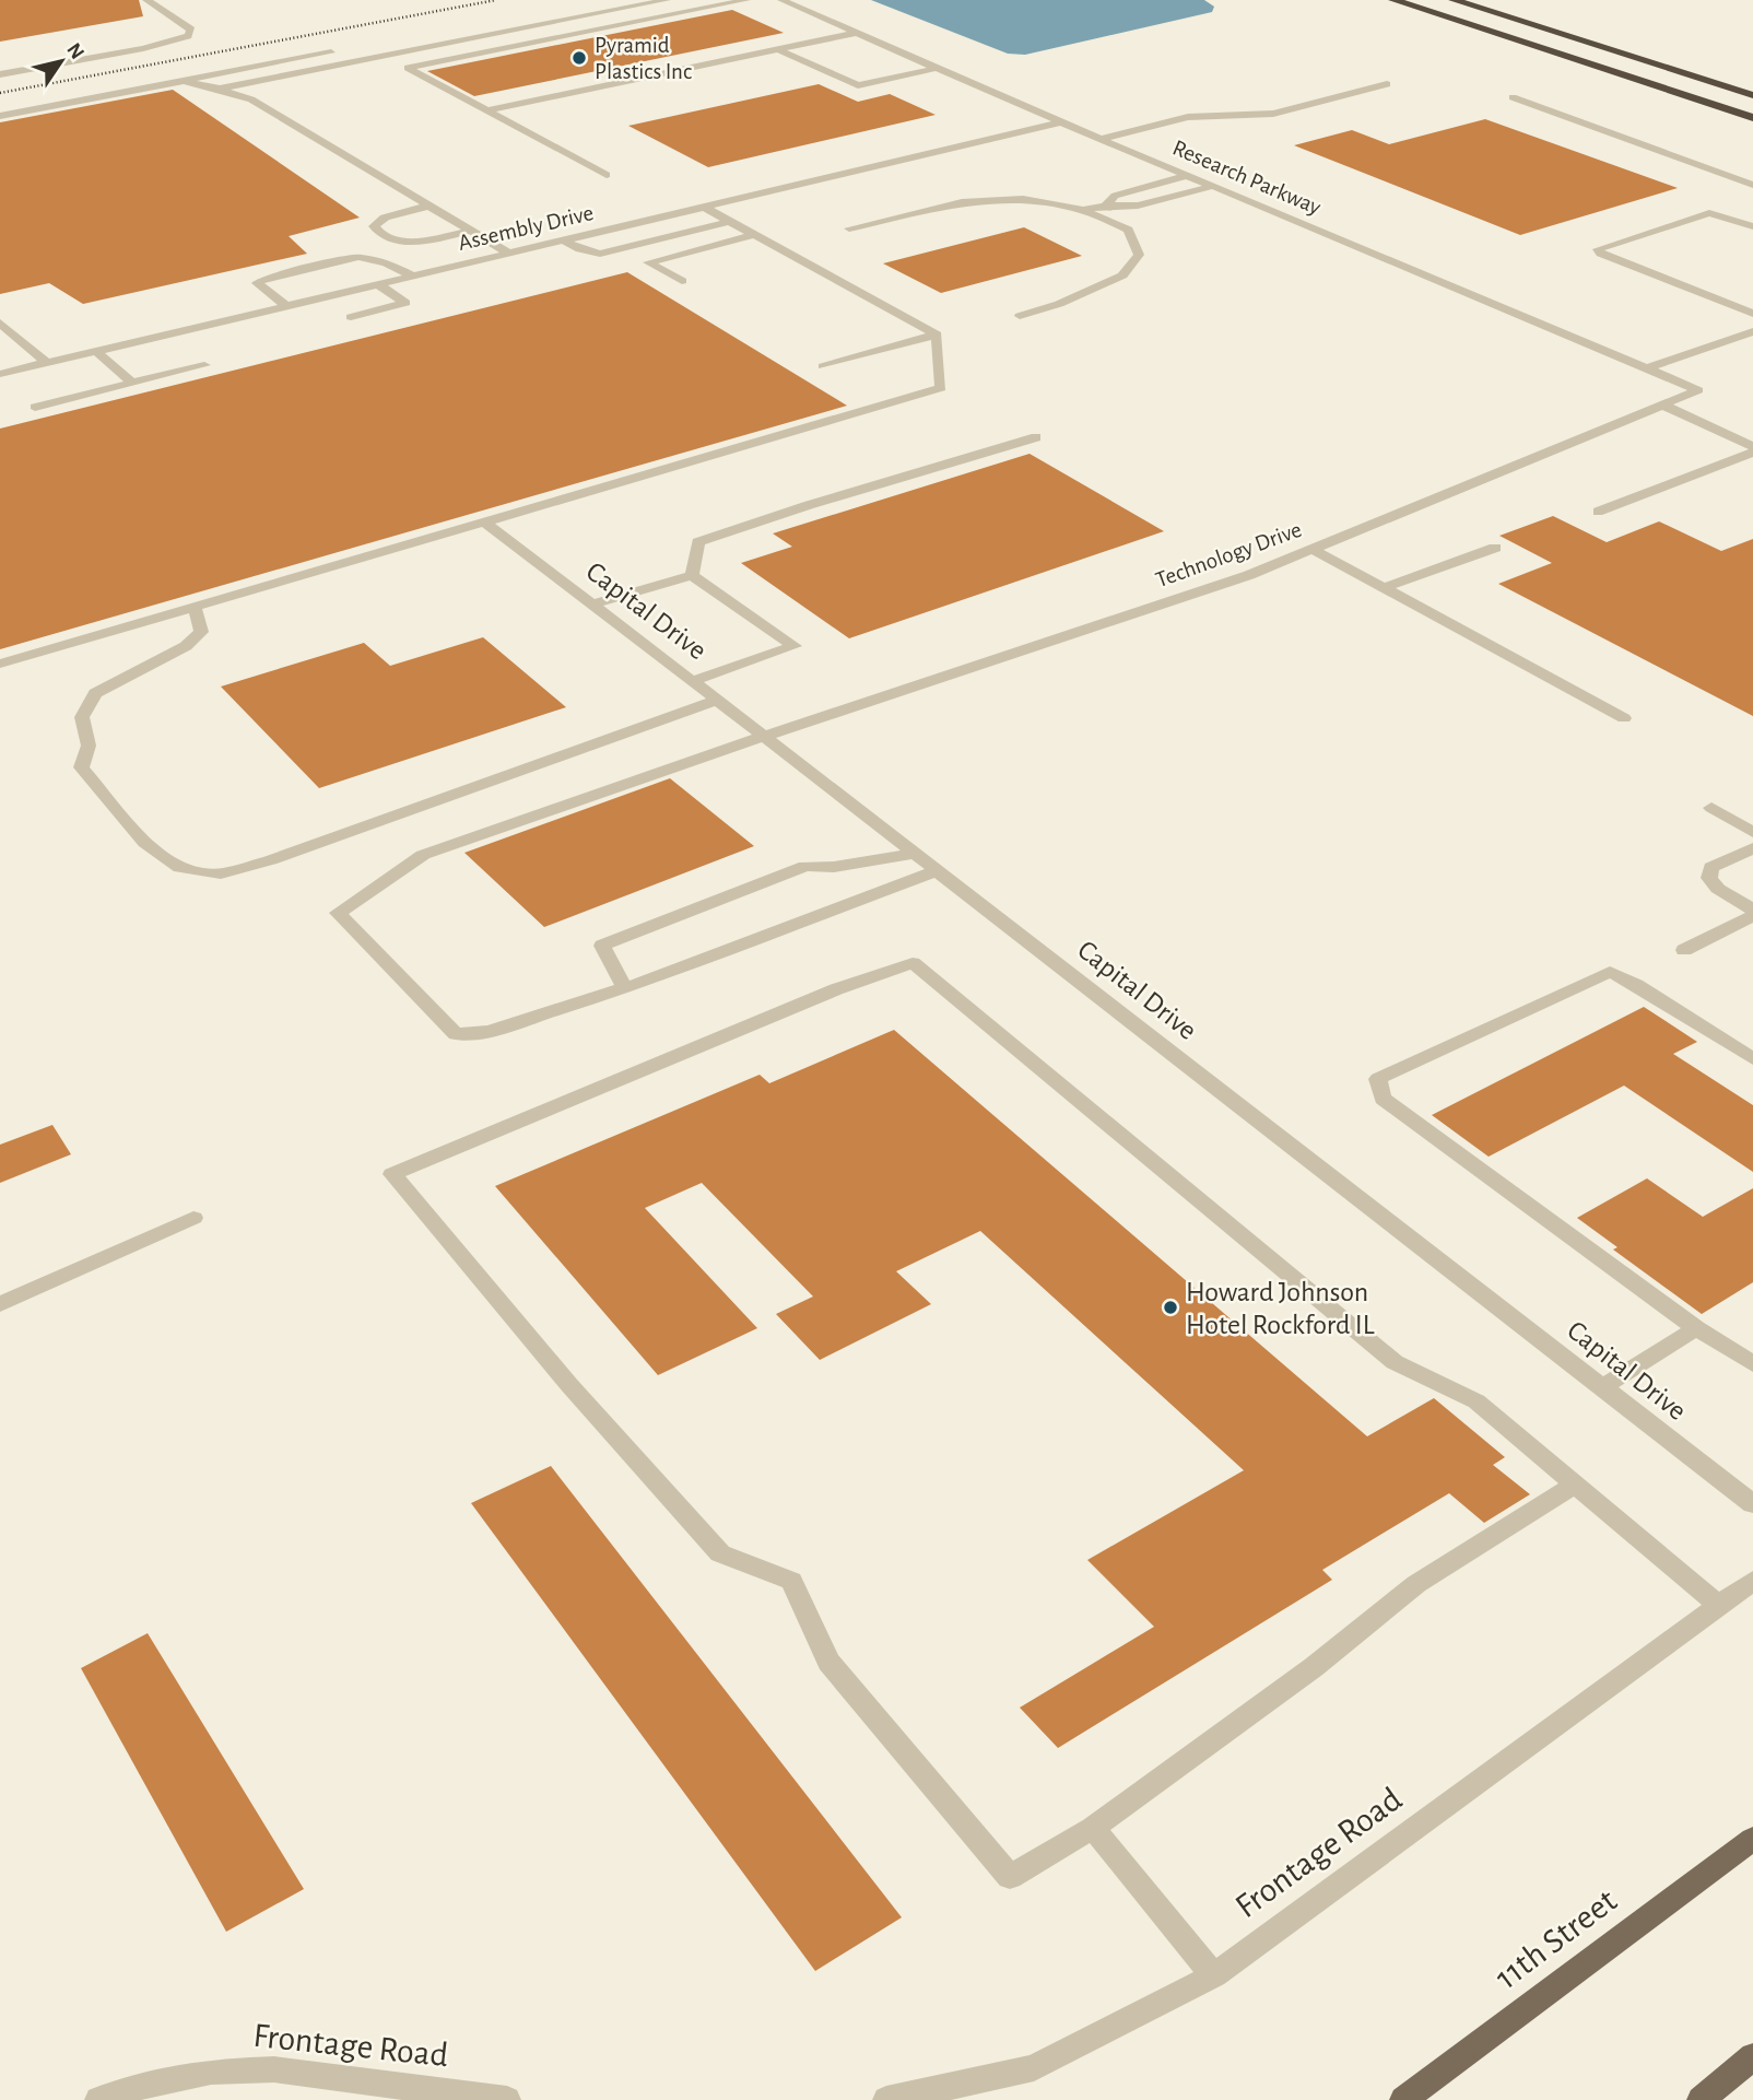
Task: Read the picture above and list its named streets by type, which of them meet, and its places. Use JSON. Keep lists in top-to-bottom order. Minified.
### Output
{"streets":{"main road":["11th Street"],"street":["Research Parkway","Assembly Drive","Technology Drive","Capital Drive","Frontage Road"]},"crossings":[["Research Parkway","Assembly Drive"],["Research Parkway","Technology Drive"],["Technology Drive","Capital Drive"]],"places":["Pyramid Plastics Inc","Howard Johnson Hotel Rockford IL"],"north":"top right"}
